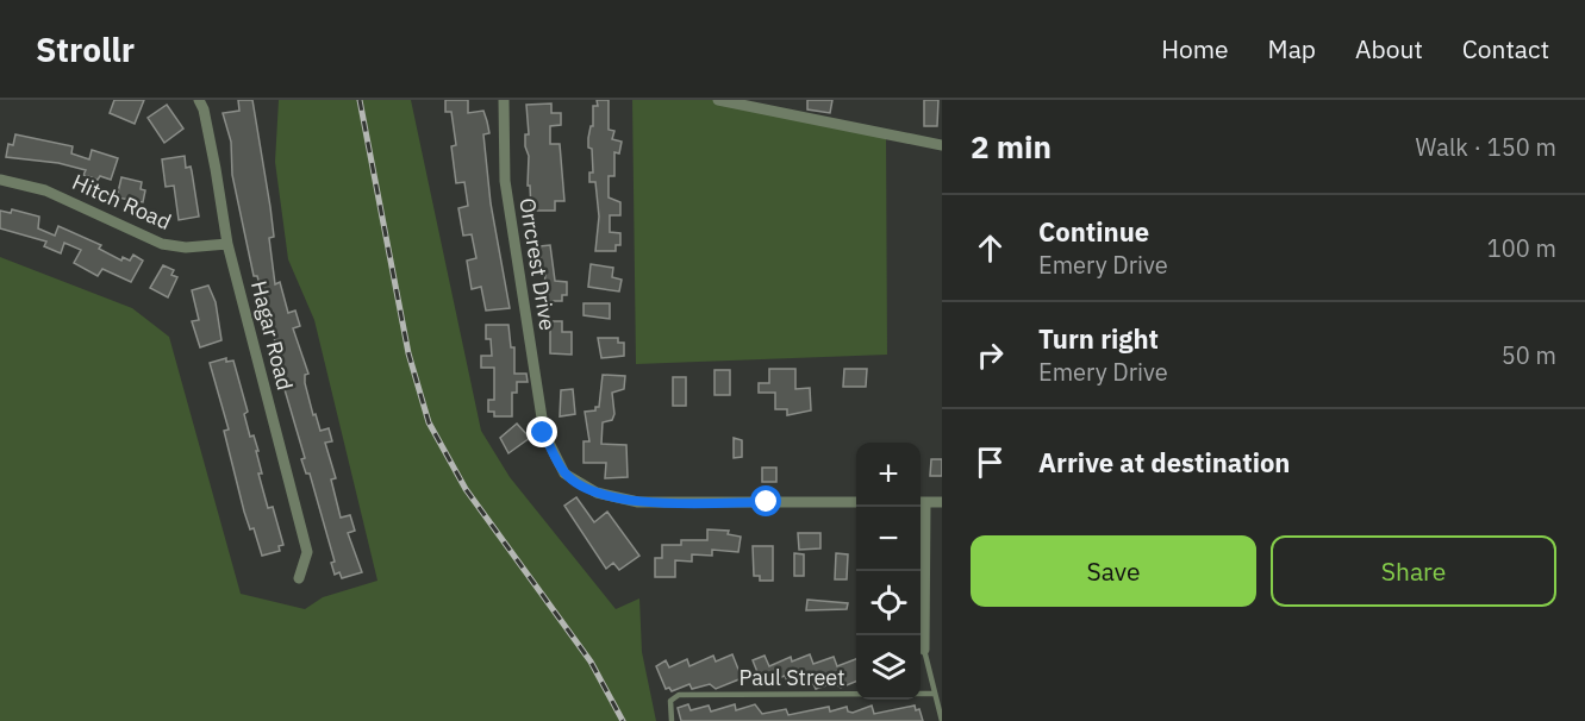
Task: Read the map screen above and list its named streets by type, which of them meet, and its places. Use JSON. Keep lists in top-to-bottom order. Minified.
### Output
{"streets":{"street":["Hitch Road","Orrcrest Drive","Hagar Road"],"lane":["Paul Street"]},"crossings":[["Hitch Road","Hagar Road"]],"page":{"header":"Strollr","nav":["Home","Map","About","Contact"],"heading":["2 min","Walk · 150 m"],"list":[["Continue","Emery Drive","100 m"],["Turn right","Emery Drive","50 m"],"Arrive at destination"],"map_buttons":["+","−"],"buttons":["Save","Share"]}}
